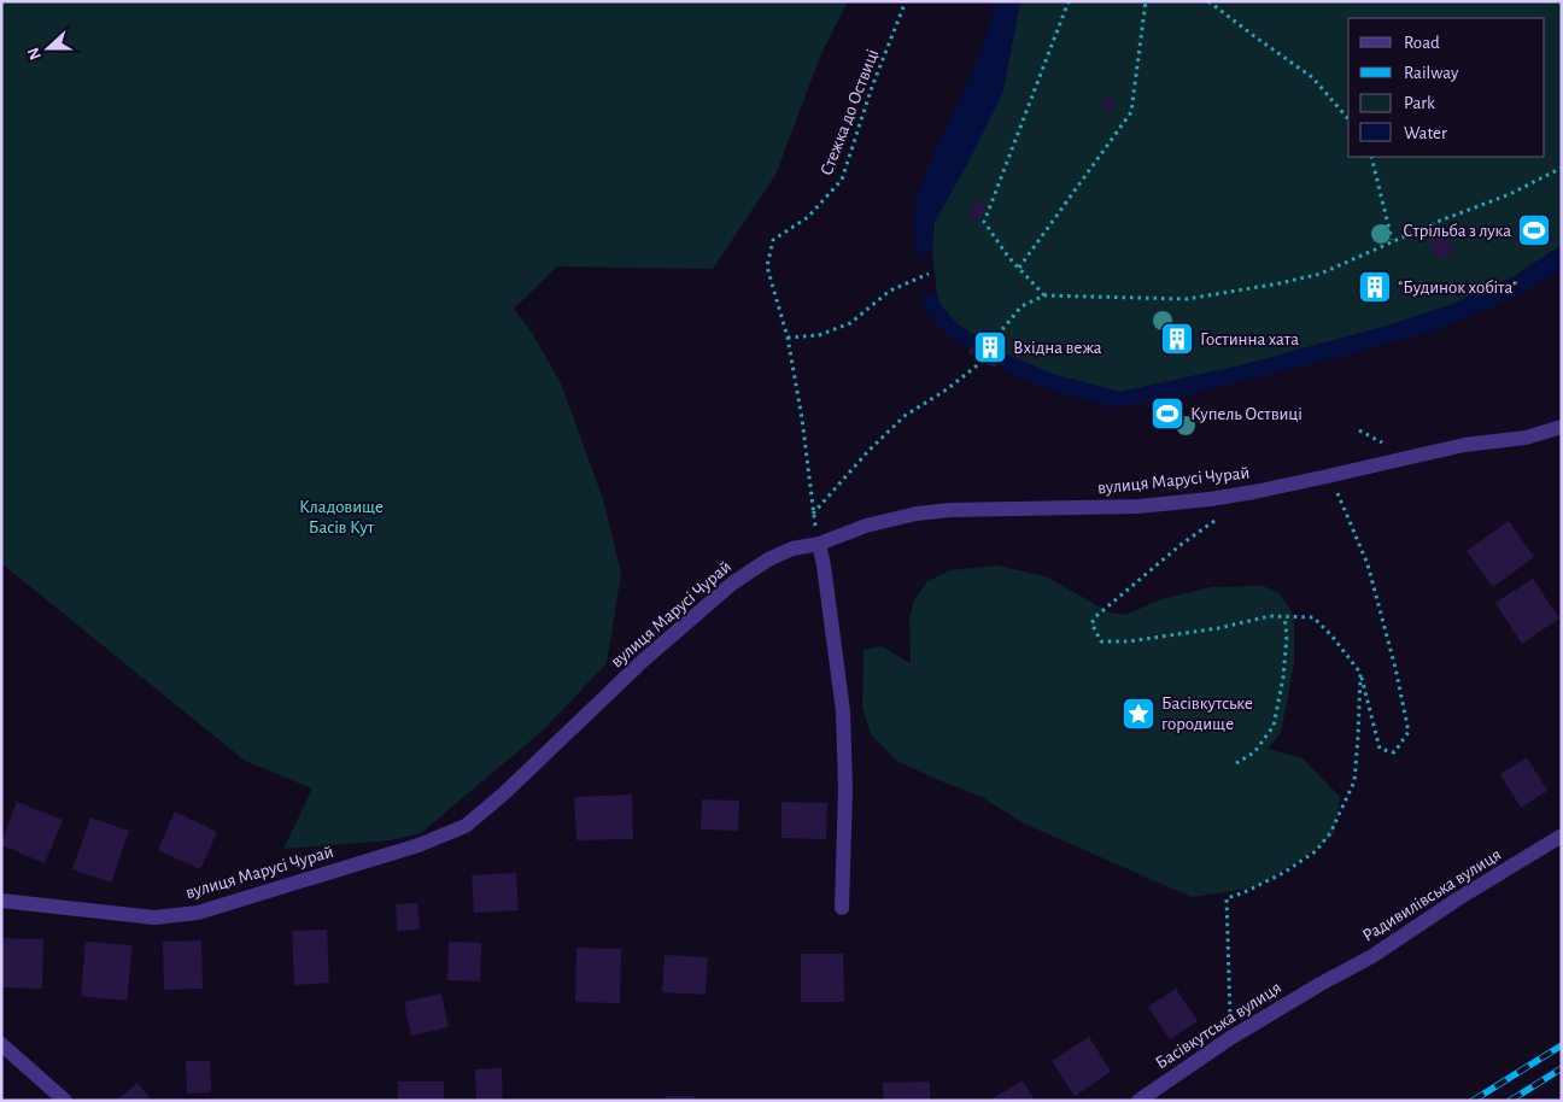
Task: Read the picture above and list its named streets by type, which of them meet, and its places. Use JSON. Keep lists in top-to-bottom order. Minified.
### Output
{"streets":{"street":["вулиця Марусі Чурай","Радивилівська вулиця","Басівкутська вулиця"],"path":["Стежка до Оствиці"]},"crossings":[["Стежка до Оствиці","вулиця Марусі Чурай"],["Радивилівська вулиця","Басівкутська вулиця"]],"parks":["Кладовище Басів Кут"],"places":{"sports":["Стрільба з лука","Купель Оствиці"],"building":["\"Будинок хобіта\"","Гостинна хата","Вхідна вежа"],"place":["Басівкутське городище"]},"legend":["Road","Railway","Park","Water"],"north":"left"}
